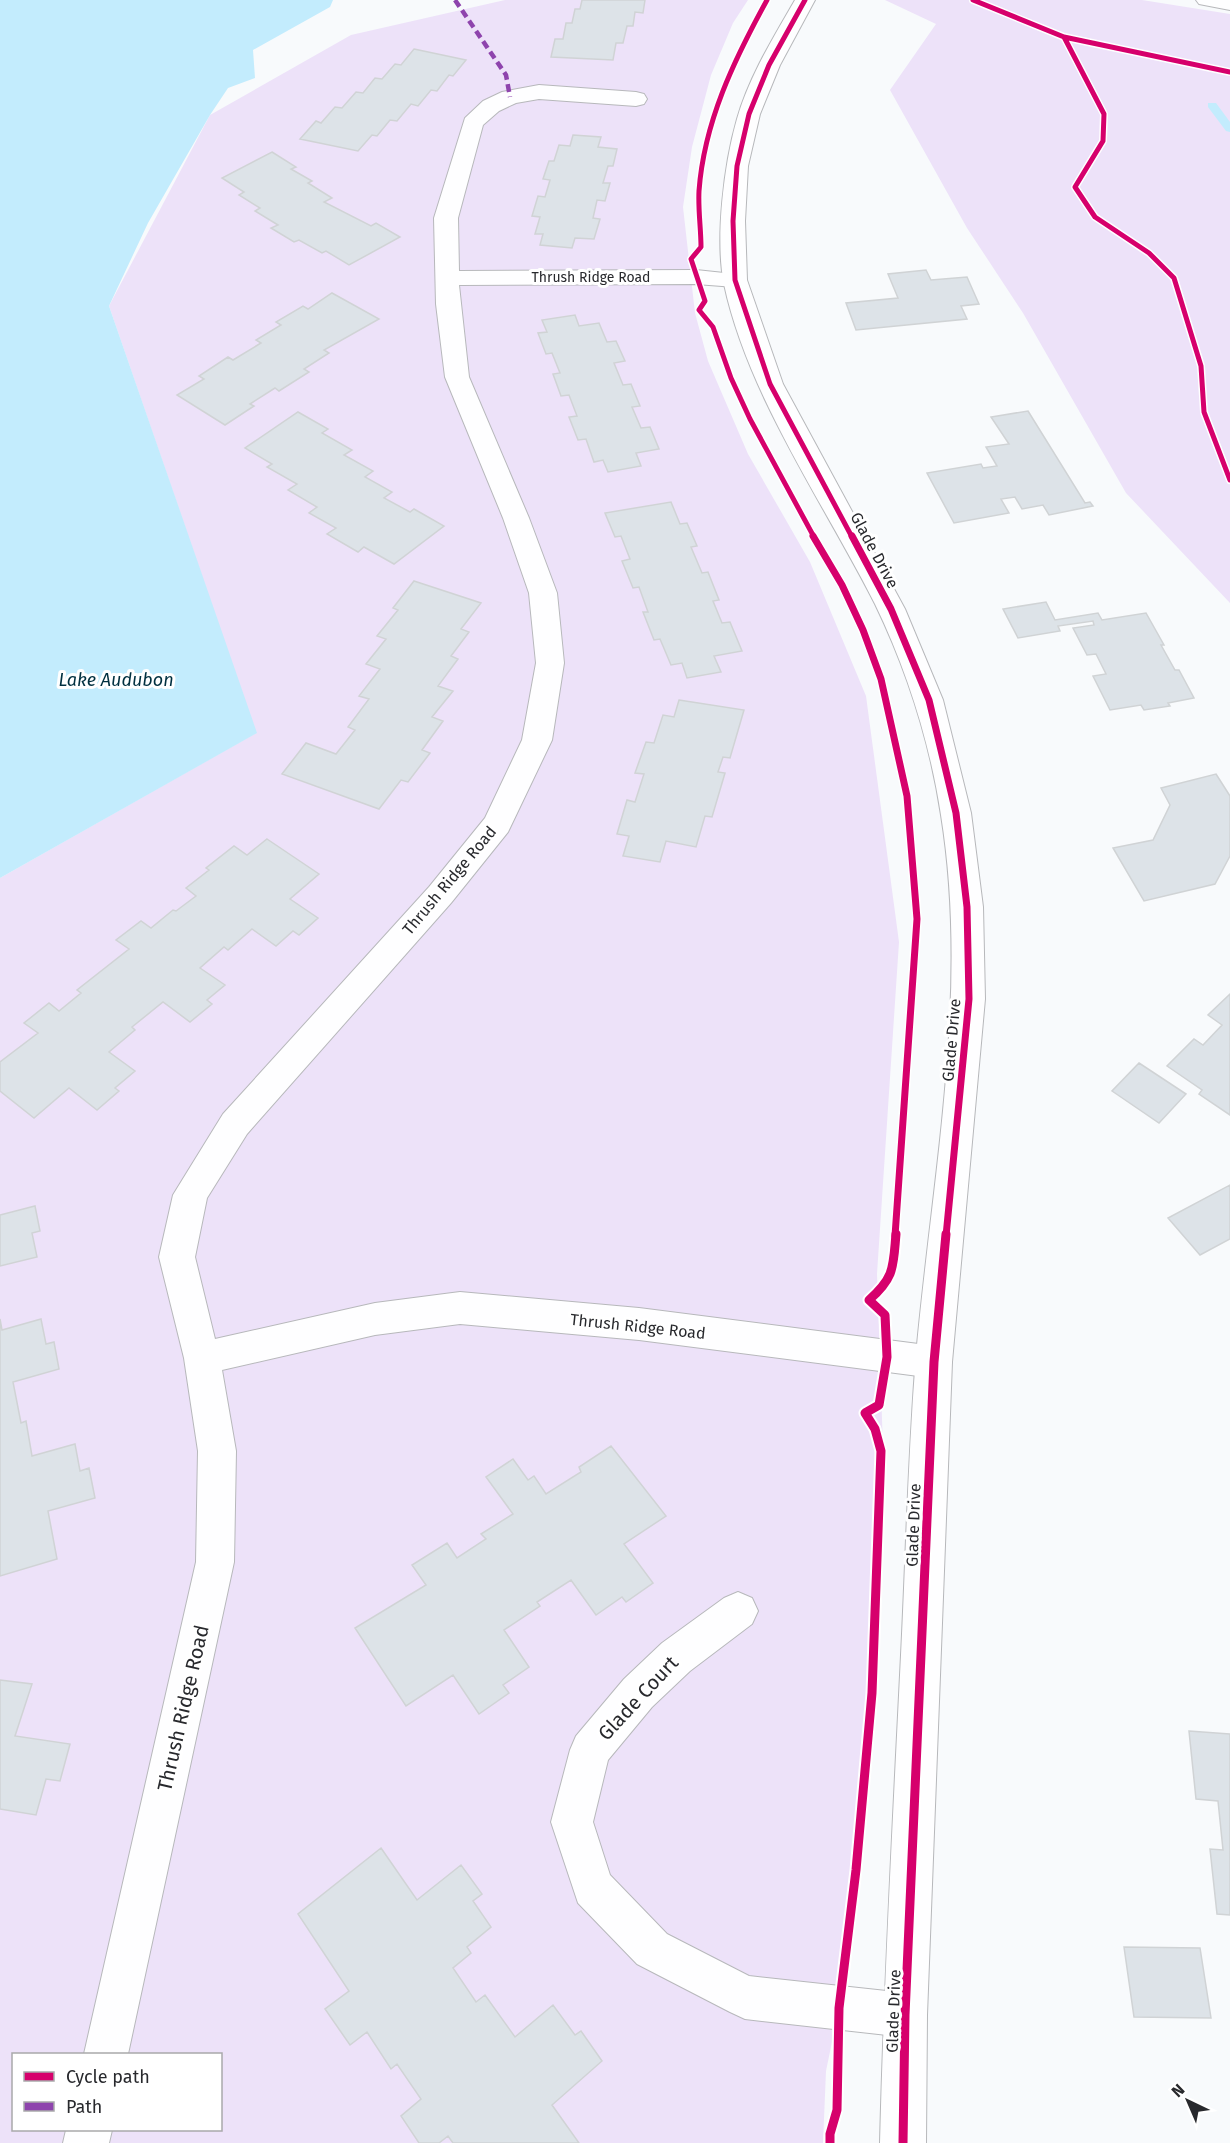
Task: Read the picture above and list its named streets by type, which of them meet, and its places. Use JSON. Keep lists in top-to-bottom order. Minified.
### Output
{"streets":{"street":["Thrush Ridge Road","Glade Drive","Glade Court"]},"crossings":[["Thrush Ridge Road","Glade Drive"],["Glade Drive","Glade Court"]],"water":["Lake Audubon"],"legend":["Cycle path","Path"],"north":"top left"}
